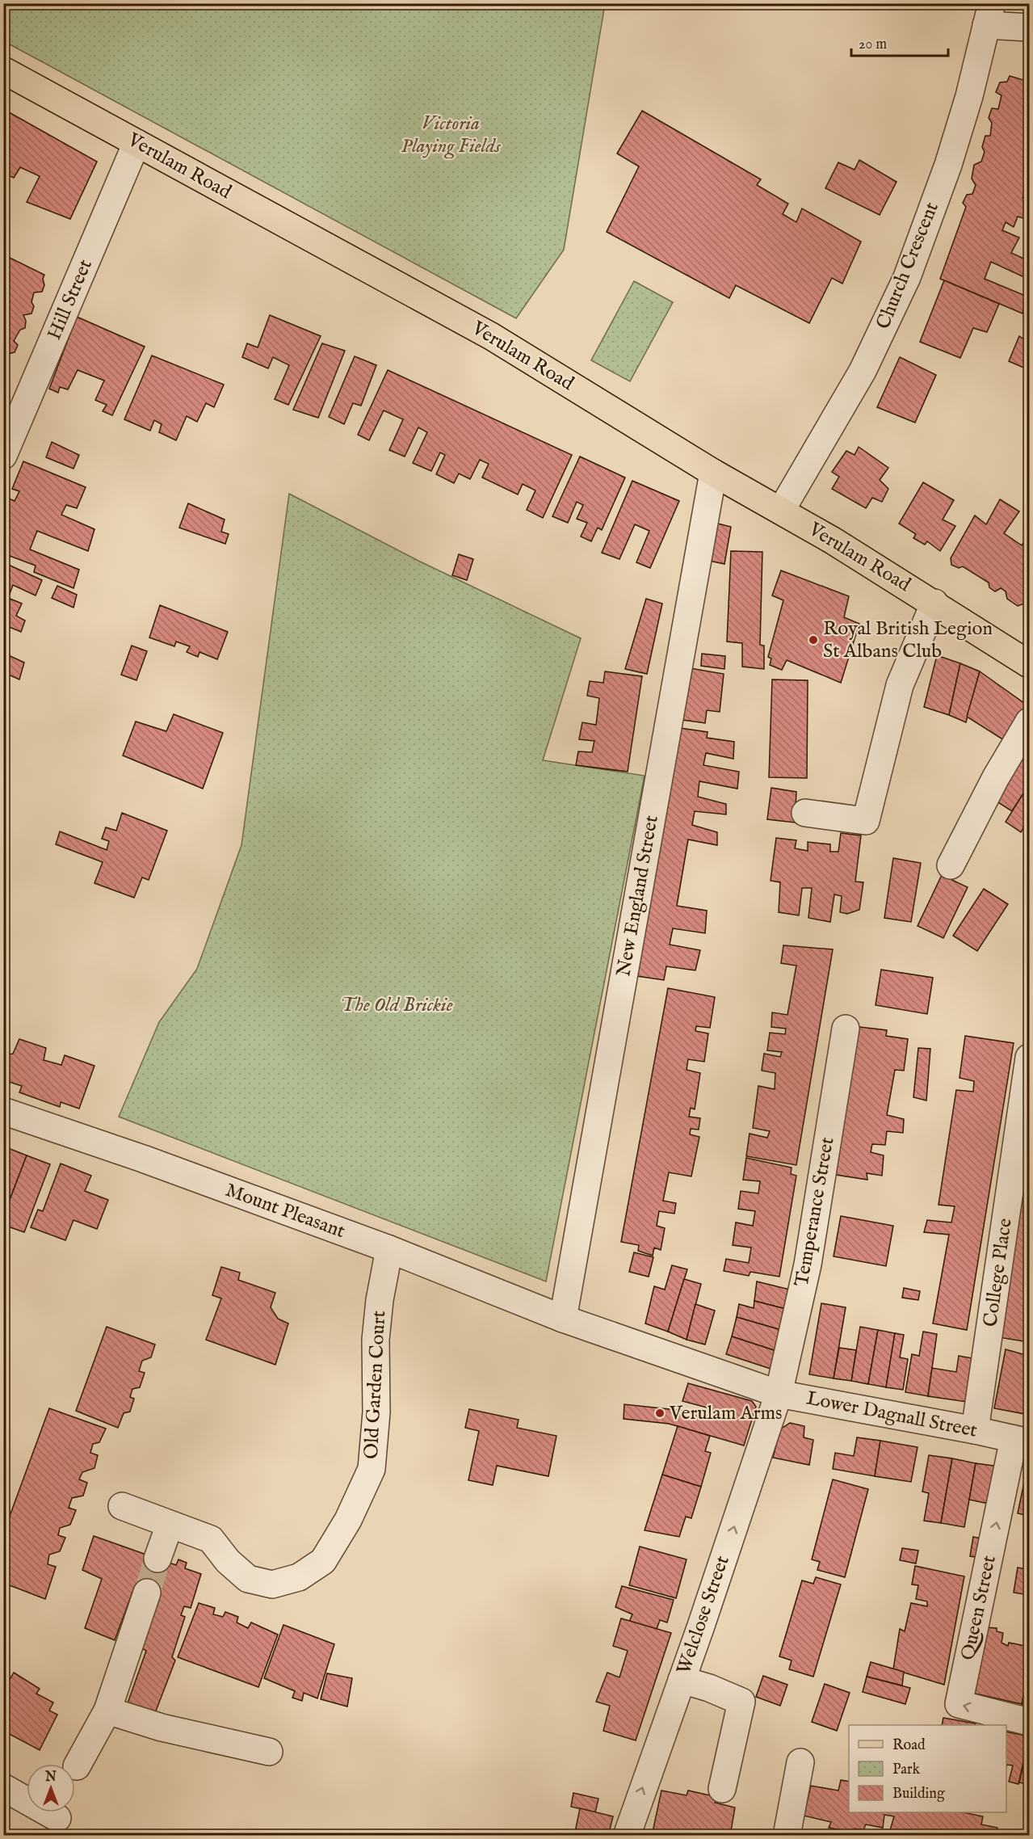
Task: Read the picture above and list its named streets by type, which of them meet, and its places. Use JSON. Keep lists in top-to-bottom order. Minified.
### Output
{"streets":{"main road":["Verulam Road"],"street":["Church Crescent","Hill Street","New England Street","Mount Pleasant","Temperance Street","College Place","Old Garden Court","Lower Dagnall Street","Queen Street","Welclose Street"]},"crossings":[["Verulam Road","Church Crescent"],["Verulam Road","Hill Street"],["Verulam Road","New England Street"],["New England Street","Mount Pleasant"],["New England Street","Lower Dagnall Street"],["Mount Pleasant","Old Garden Court"],["Mount Pleasant","Lower Dagnall Street"],["Temperance Street","Lower Dagnall Street"],["Temperance Street","Welclose Street"],["College Place","Lower Dagnall Street"],["Lower Dagnall Street","Queen Street"],["Lower Dagnall Street","Welclose Street"]],"one_way":["Queen Street","Welclose Street"],"parks":["Victoria Playing Fields","The Old Brickie"],"places":["Royal British Legion St Albans Club","Verulam Arms"],"legend":["Road","Park","Building"],"scale_bar":"20 m","north":"top"}
